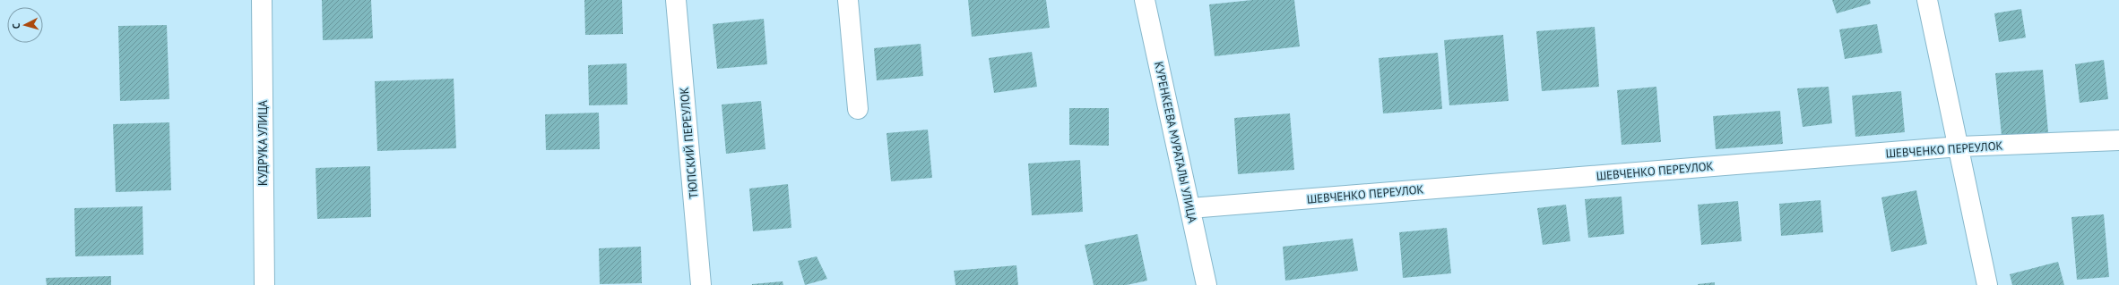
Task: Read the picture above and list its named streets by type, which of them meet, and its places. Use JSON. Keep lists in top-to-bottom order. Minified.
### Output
{"streets":{"street":["КУРЕНКЕЕВА МУРАТАЛЫ УЛИЦА","КУДРУКА УЛИЦА","ТЮПСКИЙ ПЕРЕУЛОК","ШЕВЧЕНКО ПЕРЕУЛОК"]},"crossings":[["КУРЕНКЕЕВА МУРАТАЛЫ УЛИЦА","ШЕВЧЕНКО ПЕРЕУЛОК"]],"north":"left"}
